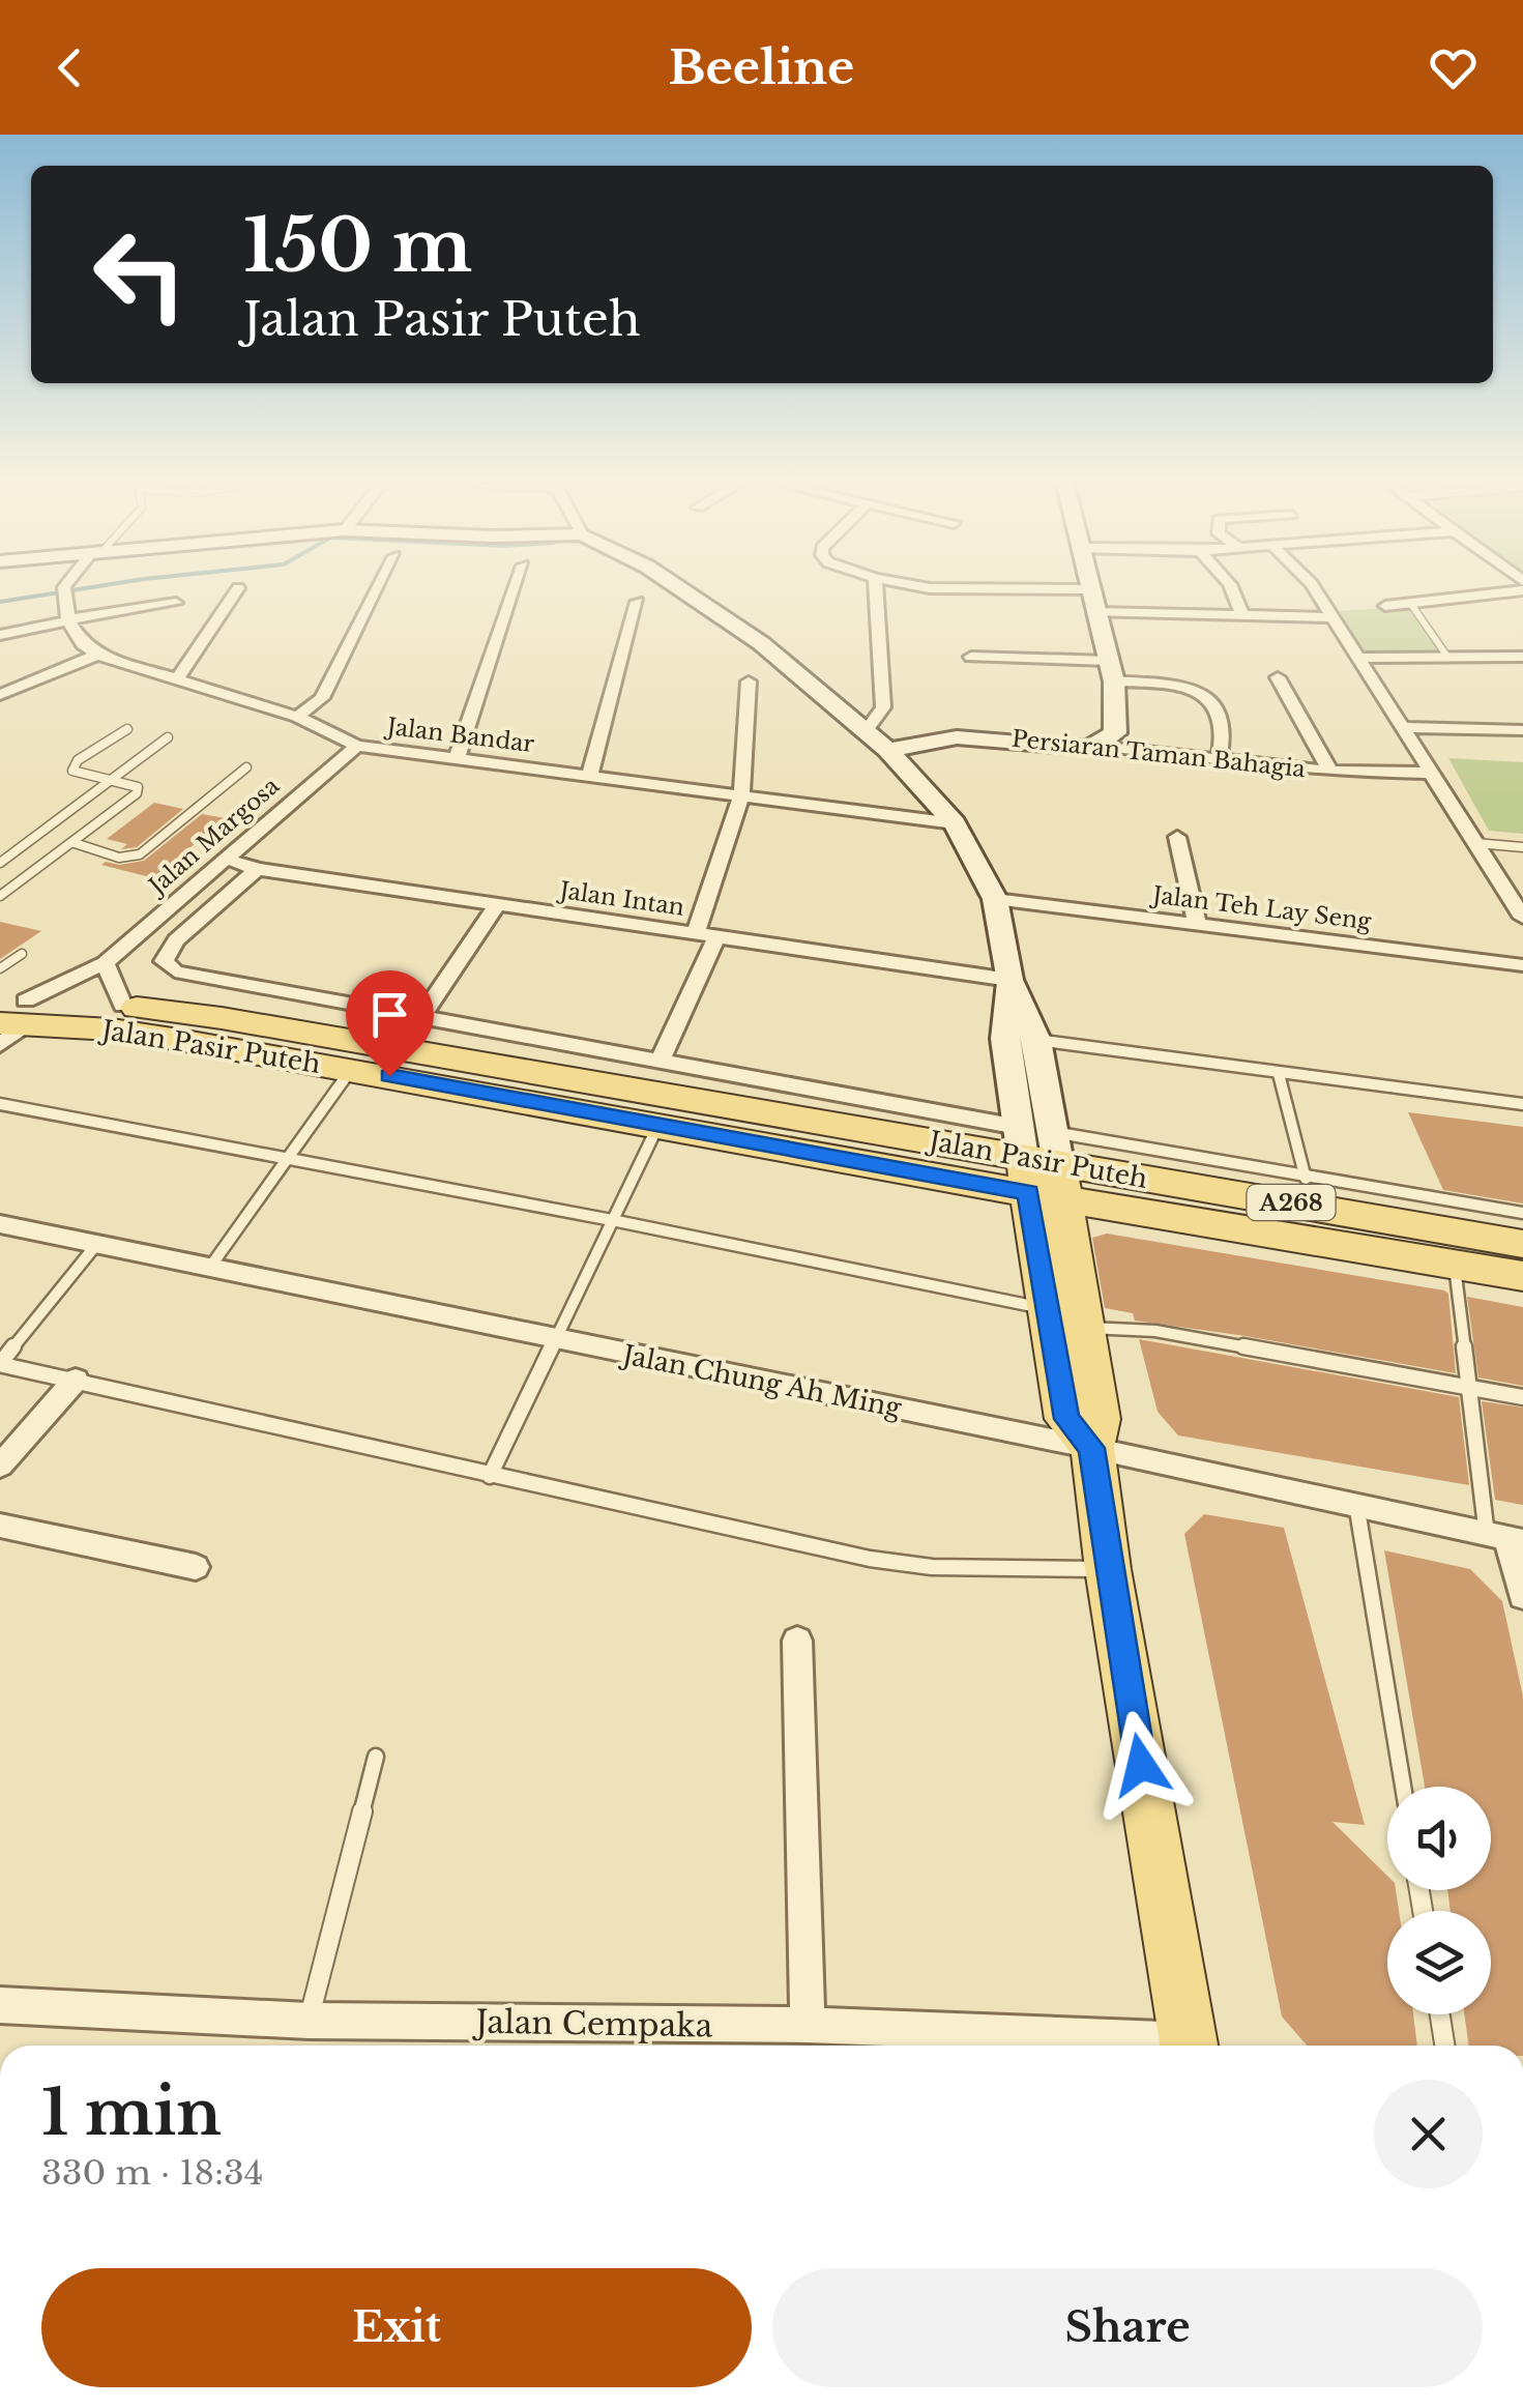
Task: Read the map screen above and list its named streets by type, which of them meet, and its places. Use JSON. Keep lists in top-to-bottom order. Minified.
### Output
{"streets":{"main road":["Persiaran Taman Bahagia","Jalan Pasir Puteh","A268"],"street":["Jalan Bandar","Jalan Margosa","Jalan Intan","Jalan Teh Lay Seng","Jalan Chung Ah Ming","Jalan Cempaka"]},"crossings":[["Jalan Bandar","Jalan Margosa"],["Jalan Margosa","Jalan Intan"],["Jalan Margosa","Jalan Pasir Puteh"]],"page":{"header":"Beeline","turn":["150 m","Jalan Pasir Puteh"],"heading":["1 min","330 m · 18:34"],"buttons":["Exit","Share"]}}
